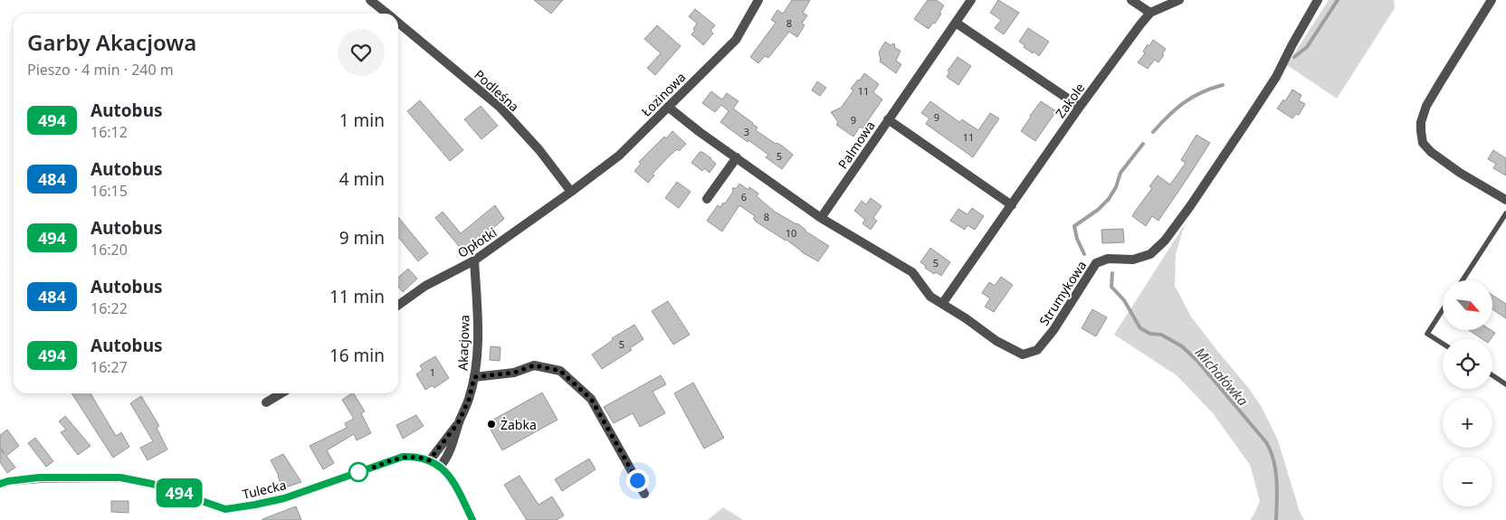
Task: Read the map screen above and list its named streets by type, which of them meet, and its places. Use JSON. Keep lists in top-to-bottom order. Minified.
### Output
{"streets":{"street":["Podleśna","Łozinowa","Zakole","Palmowa","Opłotki","Strumykowa","Akacjowa","Tulecka"]},"crossings":[["Podleśna","Łozinowa"],["Podleśna","Opłotki"],["Łozinowa","Opłotki"],["Zakole","Strumykowa"],["Palmowa","Strumykowa"],["Opłotki","Akacjowa"],["Akacjowa","Tulecka"]],"water":["Michałówka"],"places":["Żabka"],"lines":["bus line 494"],"house_numbers":["8","11","9","9","3","11","5","6","8","10","5","5","1"],"north":"bottom right","page":{"on_map":"494","heading":["Garby Akacjowa","Pieszo · 4 min · 240 m"],"list":[{"mark":"494","name":"Autobus","note":"16:12","value":"1 min"},{"mark":"484","name":"Autobus","note":"16:15","value":"4 min"},{"mark":"494","name":"Autobus","note":"16:20","value":"9 min"},{"mark":"484","name":"Autobus","note":"16:22","value":"11 min"},{"mark":"494","name":"Autobus","note":"16:27","value":"16 min"}],"map_buttons":["+","−"]}}
